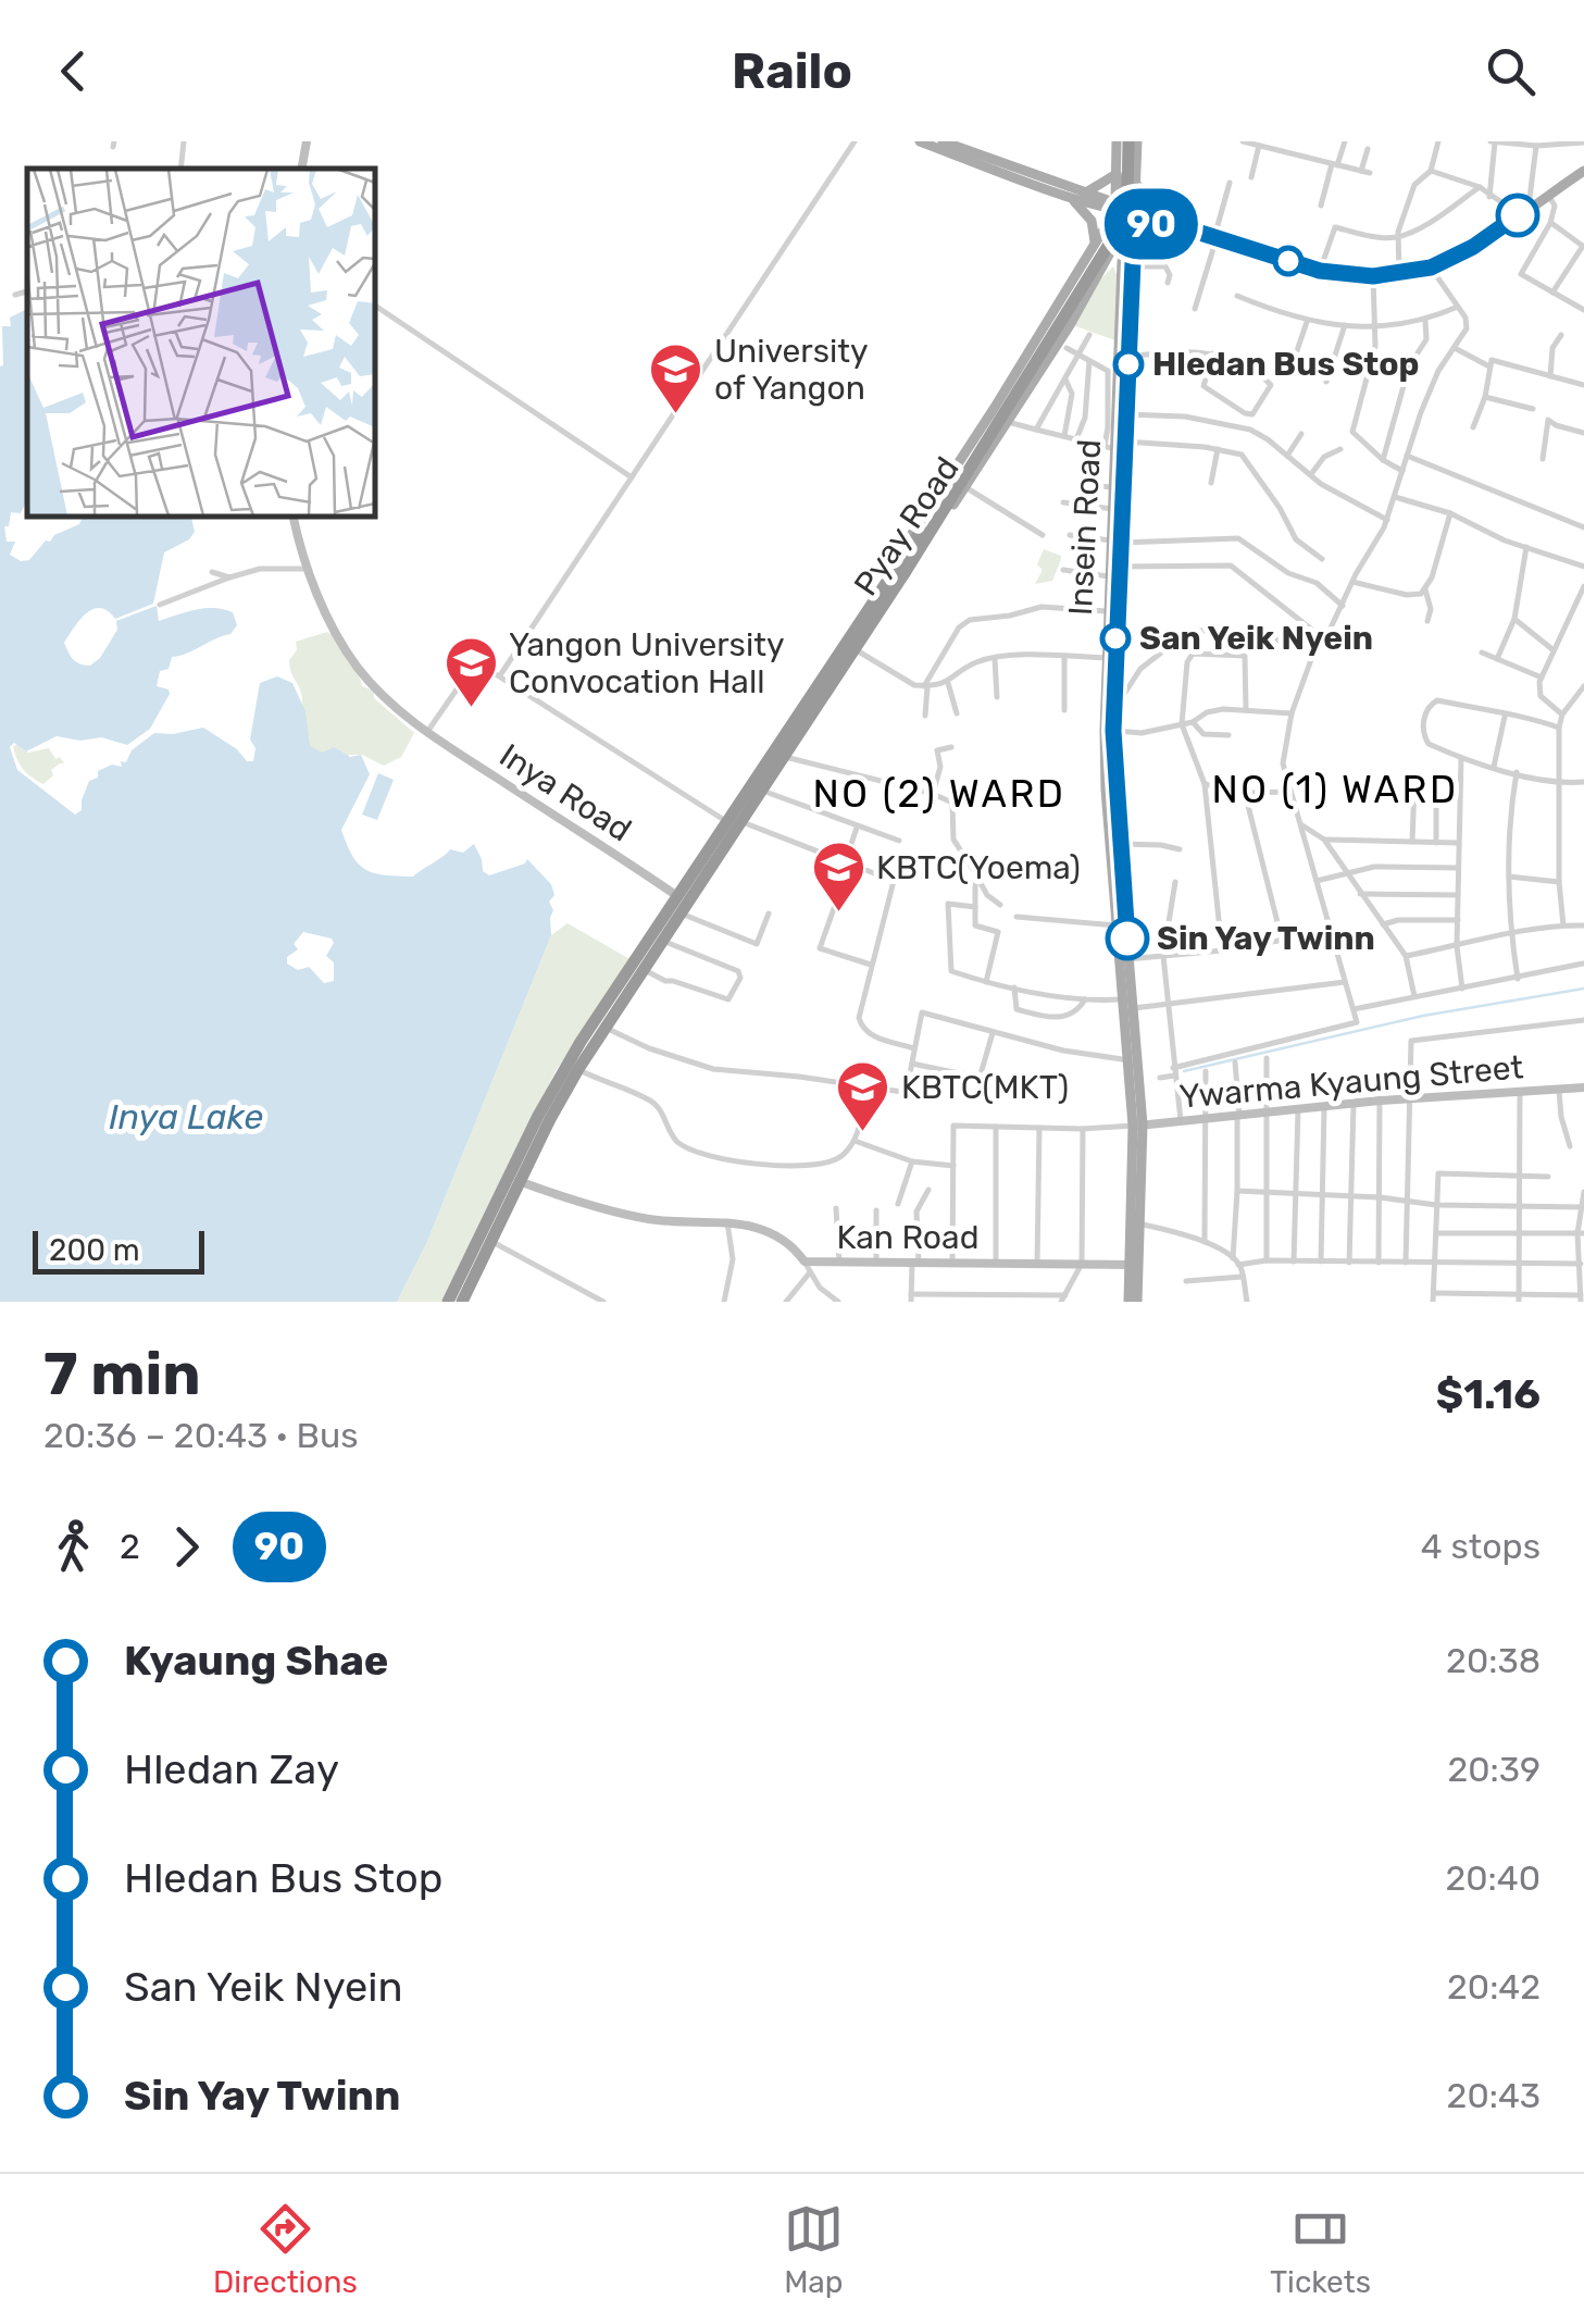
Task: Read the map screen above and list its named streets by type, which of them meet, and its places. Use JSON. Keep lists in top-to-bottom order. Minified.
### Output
{"streets":{"highway":["Pyay Road"],"main road":["Insein Road","Inya Road","Ywarma Kyaung Street","Kan Road"]},"crossings":[["Pyay Road","Insein Road"],["Insein Road","Ywarma Kyaung Street"],["Insein Road","Kan Road"]],"districts":["NO (1) WARD","NO (2) WARD"],"water":["Inya Lake"],"places":{"other":["Hledan Bus Stop","San Yeik Nyein","Sin Yay Twinn"],"school or university":["University of Yangon","Yangon University Convocation Hall","KBTC(Yoema)","KBTC(MKT)"]},"lines":["bus line 90"],"scale_bar":"200 m","page":{"header":"Railo","on_map":"90","scale":"200 m","heading":["7 min","20:36 – 20:43 · Bus","$1.16"],"legs":["2","90","4 stops"],"list":[{"name":"Kyaung Shae","value":"20:38"},{"name":"Hledan Zay","value":"20:39"},{"name":"Hledan Bus Stop","value":"20:40"},{"name":"San Yeik Nyein","value":"20:42"},{"name":"Sin Yay Twinn","value":"20:43"}],"tabs":["Directions","Map","Tickets"]}}
